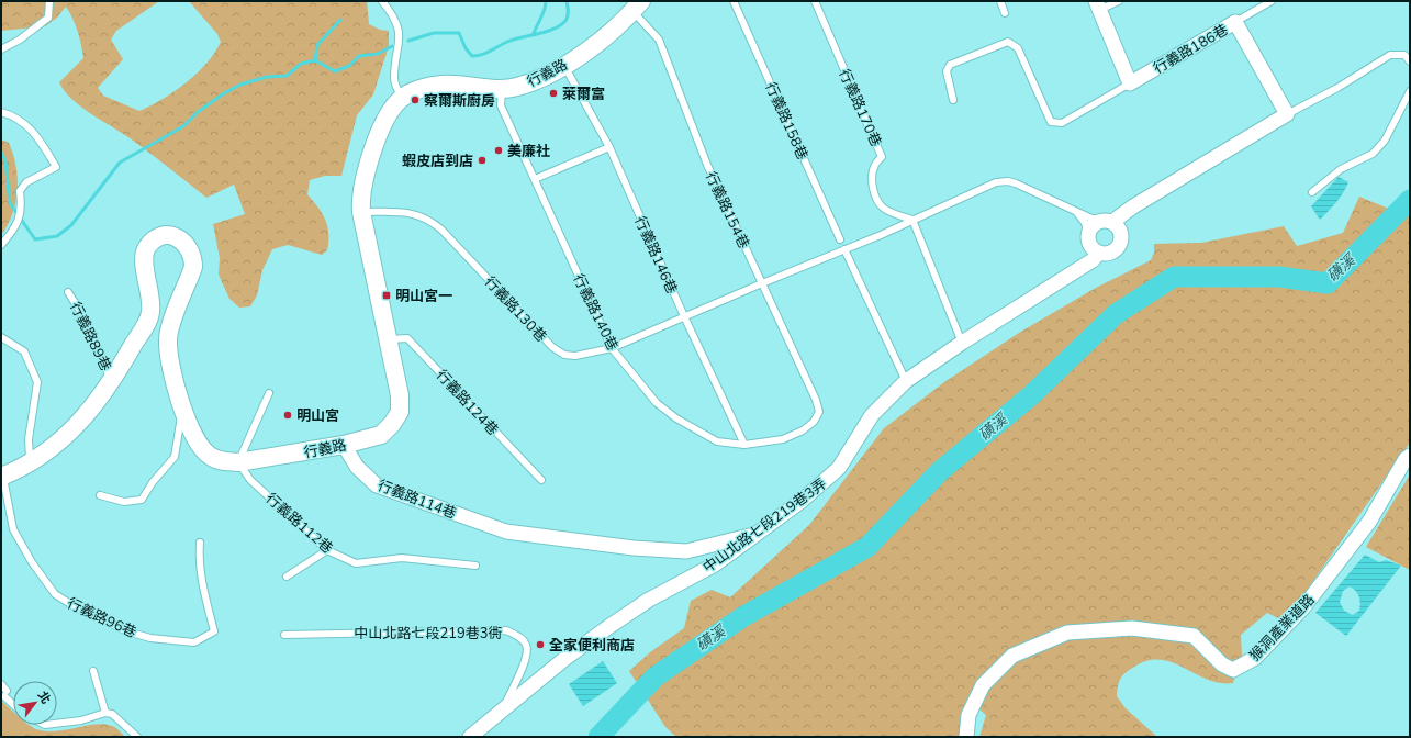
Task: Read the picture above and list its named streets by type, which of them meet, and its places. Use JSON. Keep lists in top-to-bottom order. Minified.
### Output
{"streets":{"street":["行義路186巷","行義路","行義路114巷","中山北路七段219巷3弄","猴洞產業道路"],"lane":["行義路170巷","行義路158巷","行義路154巷","行義路146巷","行義路130巷","行義路140巷","行義路89巷","行義路124巷","行義路112巷","行義路96巷","中山北路七段219巷3衖"]},"crossings":[["行義路","行義路154巷"],["行義路","行義路146巷"],["行義路","行義路130巷"],["行義路","行義路140巷"],["行義路","行義路89巷"],["行義路","行義路124巷"],["行義路","行義路114巷"],["行義路","行義路112巷"],["行義路","行義路96巷"],["行義路170巷","行義路130巷"],["行義路154巷","行義路130巷"],["行義路154巷","行義路140巷"],["行義路146巷","行義路130巷"],["行義路146巷","行義路140巷"],["行義路130巷","行義路140巷"],["行義路130巷","中山北路七段219巷3弄"],["行義路114巷","中山北路七段219巷3弄"],["中山北路七段219巷3弄","中山北路七段219巷3衖"]],"water":["磺溪"],"places":{"other":["萊爾富","察爾斯廚房","美廉社","蝦皮店到店","明山宮","全家便利商店"],"transit":["明山宮一"]},"north":"top right"}
